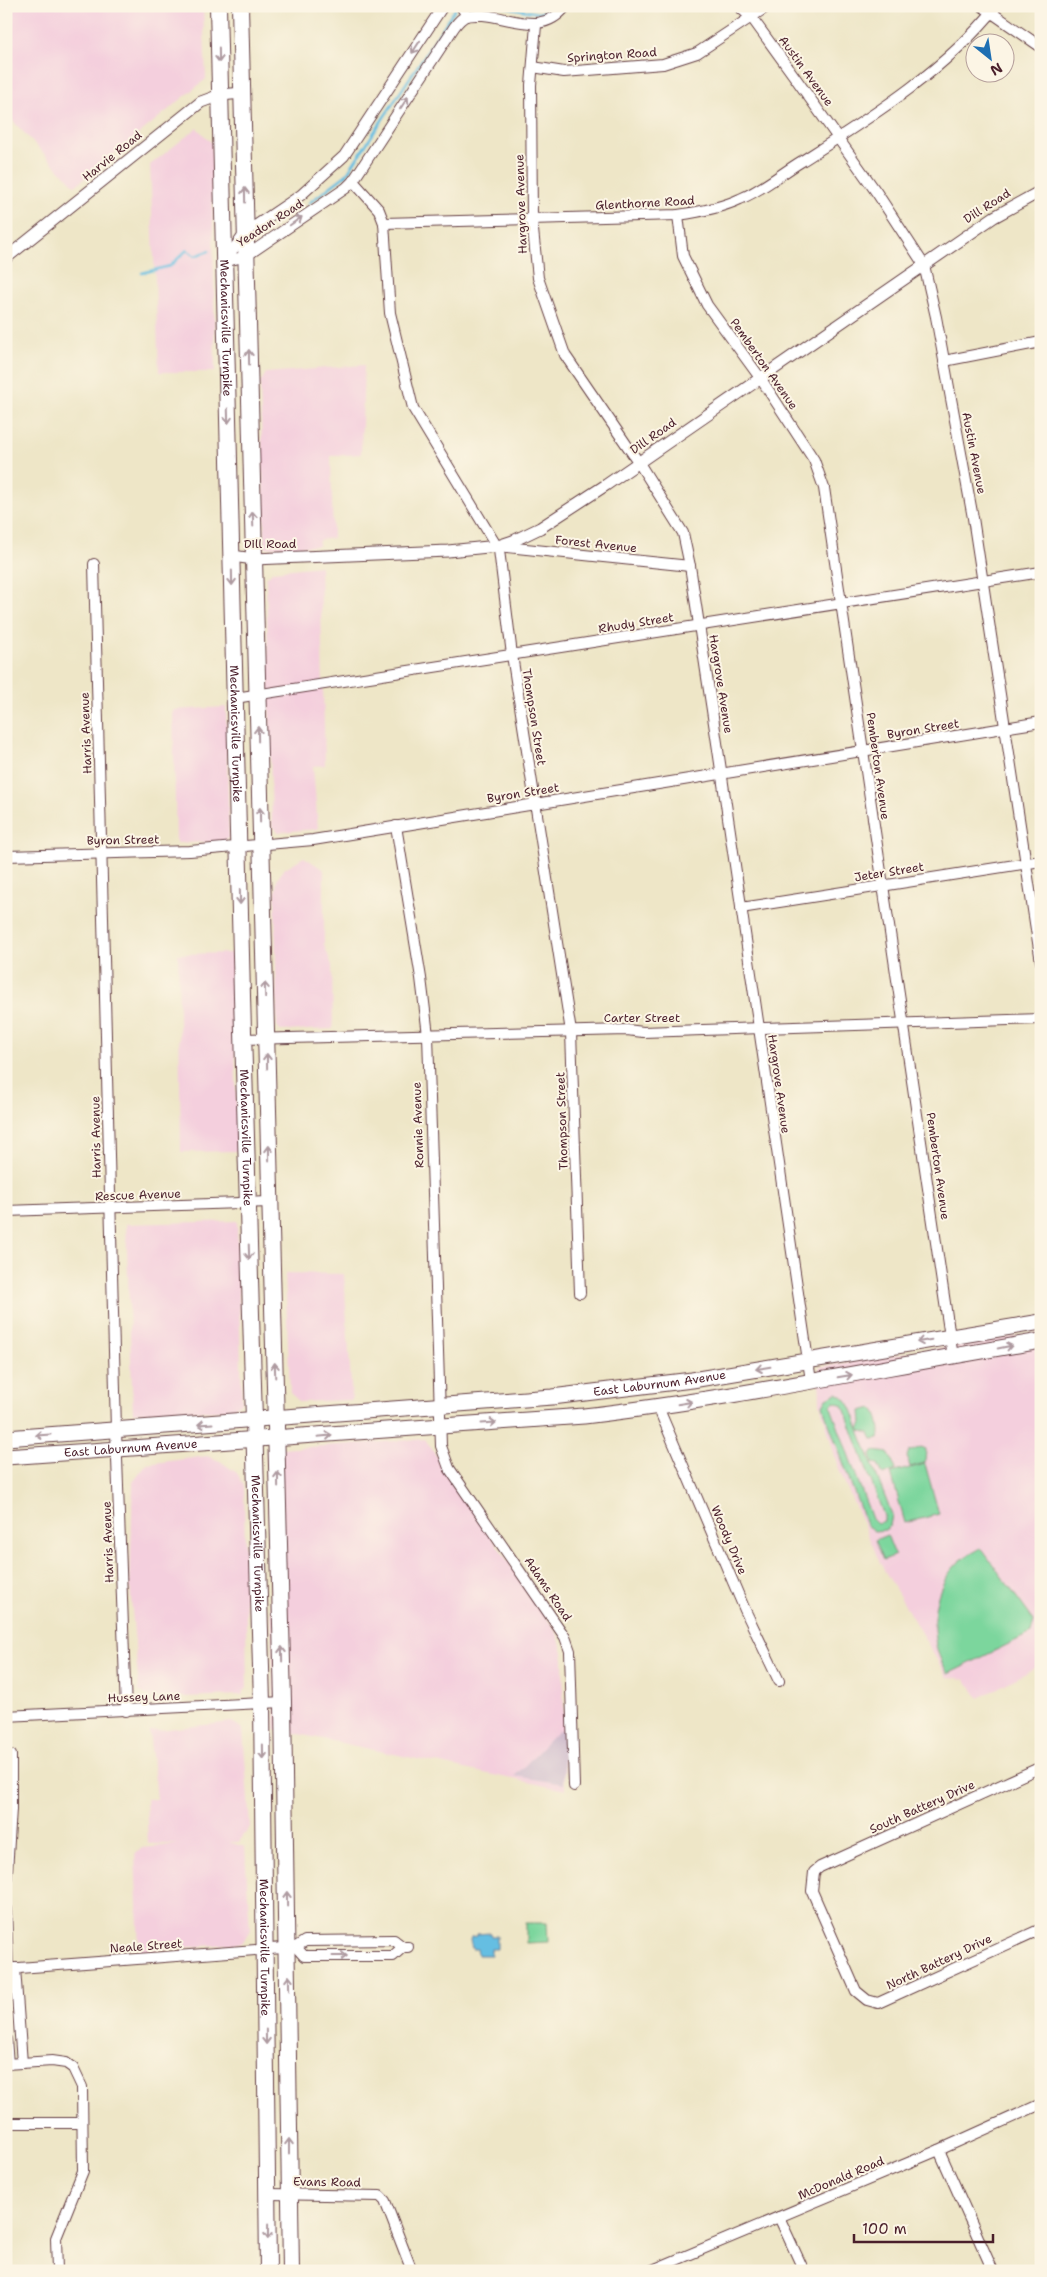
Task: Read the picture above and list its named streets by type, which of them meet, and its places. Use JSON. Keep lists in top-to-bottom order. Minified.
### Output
{"streets":{"highway":["Mechanicsville Turnpike"],"main road":["East Laburnum Avenue"],"street":["Springton Road","Austin Avenue","Harvie Road","Glenthorne Road","Hargrove Avenue","Dill Road","Yeadon Road","Pemberton Avenue","Forest Avenue","Rhudy Street","Thompson Street","Byron Street","Harris Avenue","Jeter Street","Carter Street","Ronnie Avenue","Rescue Avenue","Woody Drive","Adams Road","Hussey Lane","South Battery Drive","Neale Street","North Battery Drive","McDonald Road","Evans Road"]},"crossings":[["Springton Road","Austin Avenue"],["Springton Road","Hargrove Avenue"],["Austin Avenue","Glenthorne Road"],["Austin Avenue","Dill Road"],["Austin Avenue","Rhudy Street"],["Austin Avenue","Byron Street"],["Austin Avenue","Jeter Street"],["Harvie Road","Mechanicsville Turnpike"],["Glenthorne Road","Hargrove Avenue"],["Glenthorne Road","Pemberton Avenue"],["Glenthorne Road","Thompson Street"],["Hargrove Avenue","Dill Road"],["Hargrove Avenue","Forest Avenue"],["Hargrove Avenue","Rhudy Street"],["Hargrove Avenue","Byron Street"],["Hargrove Avenue","Jeter Street"],["Hargrove Avenue","Carter Street"],["Hargrove Avenue","East Laburnum Avenue"],["Dill Road","Mechanicsville Turnpike"],["Dill Road","Pemberton Avenue"],["Dill Road","Forest Avenue"],["Dill Road","Thompson Street"],["Yeadon Road","Mechanicsville Turnpike"],["Yeadon Road","Thompson Street"],["Mechanicsville Turnpike","Rhudy Street"],["Mechanicsville Turnpike","Byron Street"],["Mechanicsville Turnpike","Carter Street"],["Mechanicsville Turnpike","Rescue Avenue"],["Mechanicsville Turnpike","East Laburnum Avenue"],["Mechanicsville Turnpike","Hussey Lane"],["Mechanicsville Turnpike","Neale Street"],["Mechanicsville Turnpike","Evans Road"],["Pemberton Avenue","Rhudy Street"],["Pemberton Avenue","Byron Street"],["Pemberton Avenue","Jeter Street"],["Pemberton Avenue","Carter Street"],["Pemberton Avenue","East Laburnum Avenue"],["Forest Avenue","Thompson Street"],["Rhudy Street","Thompson Street"],["Thompson Street","Byron Street"],["Thompson Street","Carter Street"],["Byron Street","Harris Avenue"],["Byron Street","Ronnie Avenue"],["Harris Avenue","Rescue Avenue"],["Harris Avenue","East Laburnum Avenue"],["Harris Avenue","Hussey Lane"],["Carter Street","Ronnie Avenue"],["Ronnie Avenue","East Laburnum Avenue"],["Ronnie Avenue","Adams Road"],["East Laburnum Avenue","Woody Drive"],["East Laburnum Avenue","Adams Road"],["South Battery Drive","North Battery Drive"]],"scale_bar":"100 m","north":"bottom right"}
